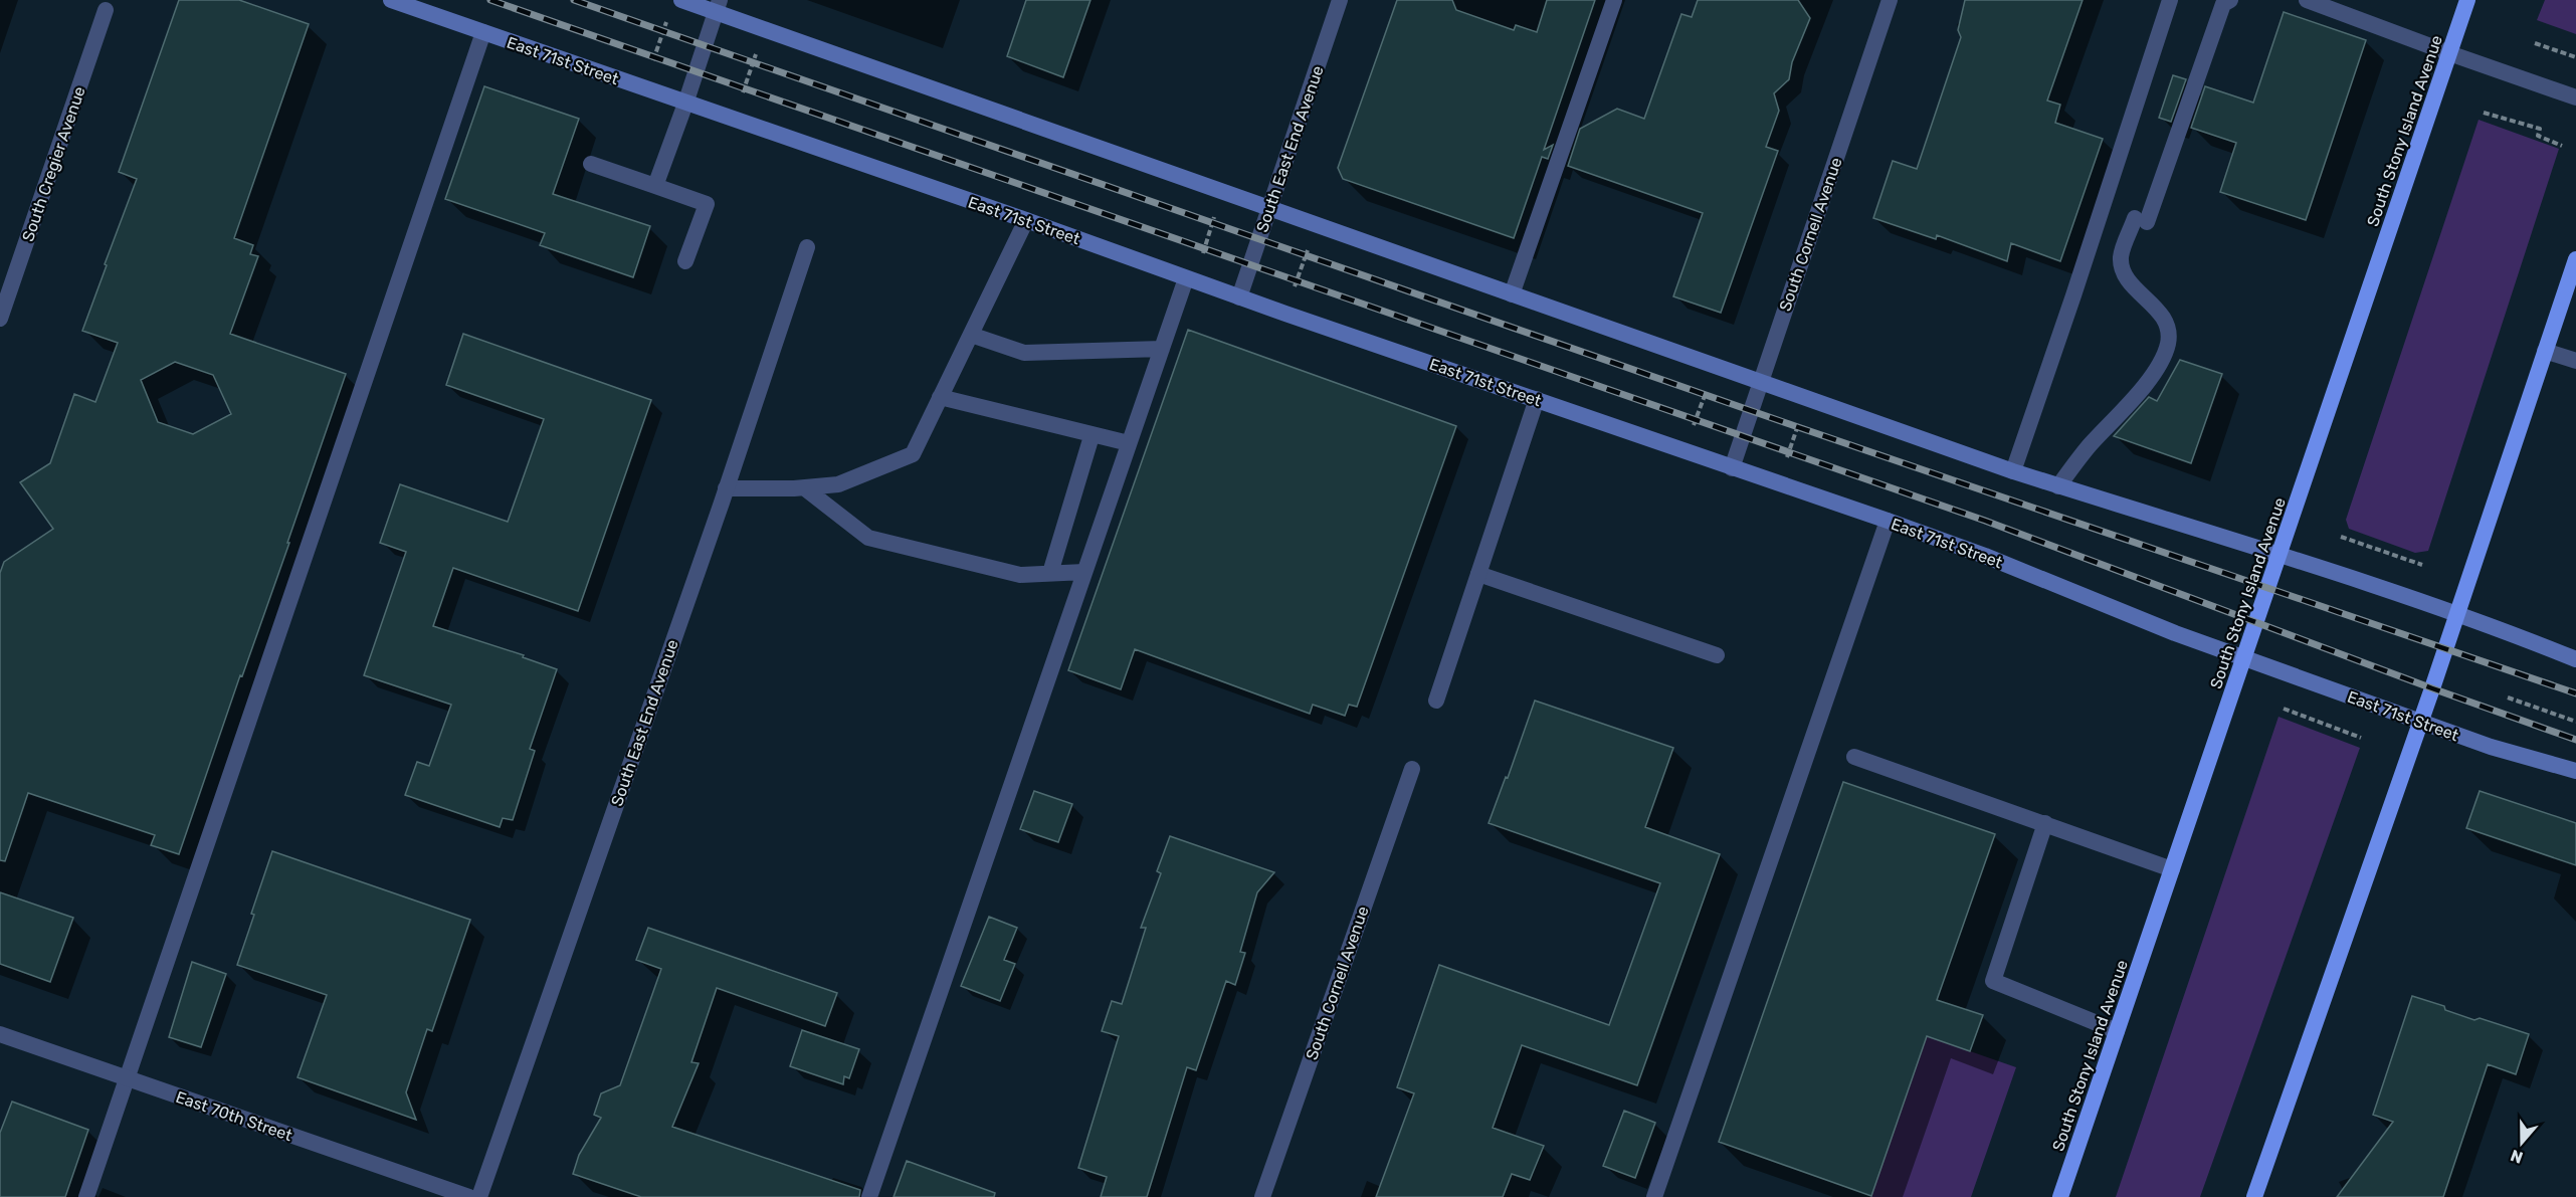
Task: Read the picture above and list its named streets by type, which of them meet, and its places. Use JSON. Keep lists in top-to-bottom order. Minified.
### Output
{"streets":{"highway":["South Stony Island Avenue"],"main road":["East 71st Street"],"street":["South East End Avenue","South Cregier Avenue","South Cornell Avenue","East 70th Street"]},"crossings":[["East 71st Street","South Stony Island Avenue"],["East 71st Street","South East End Avenue"],["East 71st Street","South Cornell Avenue"]],"north":"bottom"}
